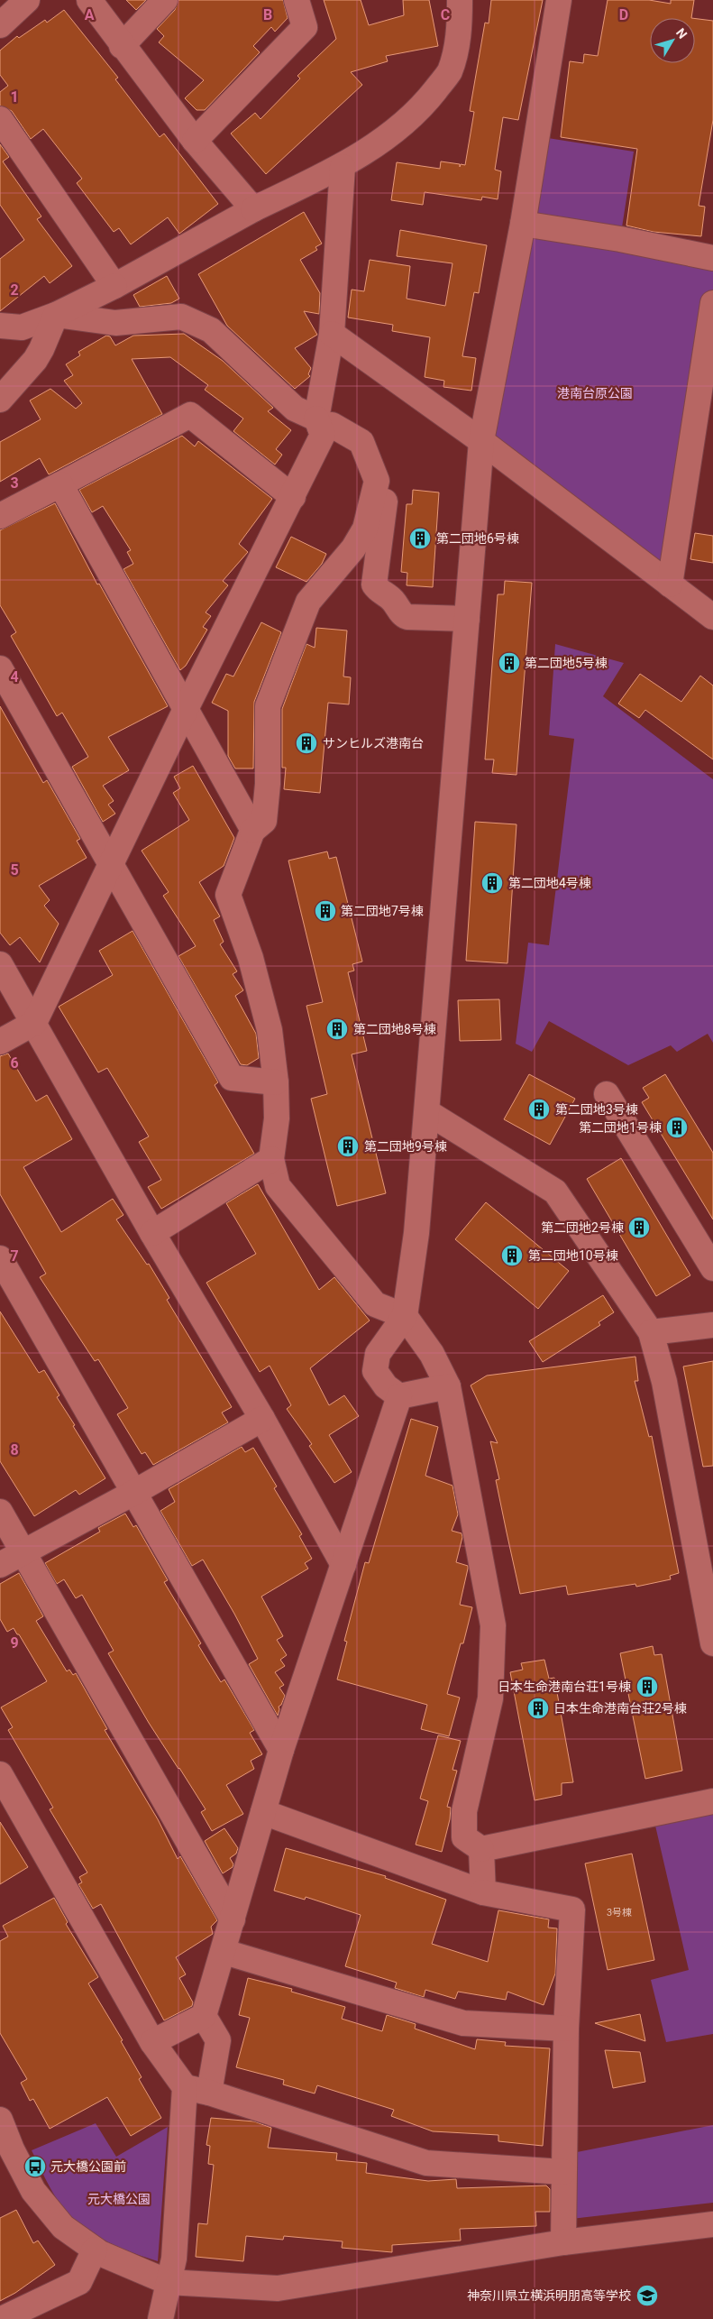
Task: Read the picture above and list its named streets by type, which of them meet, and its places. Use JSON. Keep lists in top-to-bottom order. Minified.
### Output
{"parks":["港南台原公園","元大橋公園"],"places":{"building":["第二団地6号棟","第二団地5号棟","サンヒルズ港南台","第二団地4号棟","第二団地7号棟","第二団地8号棟","第二団地3号棟","第二団地1号棟","第二団地9号棟","第二団地2号棟","第二団地10号棟","日本生命港南台荘1号棟","日本生命港南台荘2号棟"],"bus stop":["元大橋公園前"],"school or university":["神奈川県立横浜明朋高等学校"]},"house_numbers":["3号棟"],"north":"top right","grid":{"columns":["A","B","C","D"],"rows":["1","2","3","4","5","6","7","8","9"]}}
